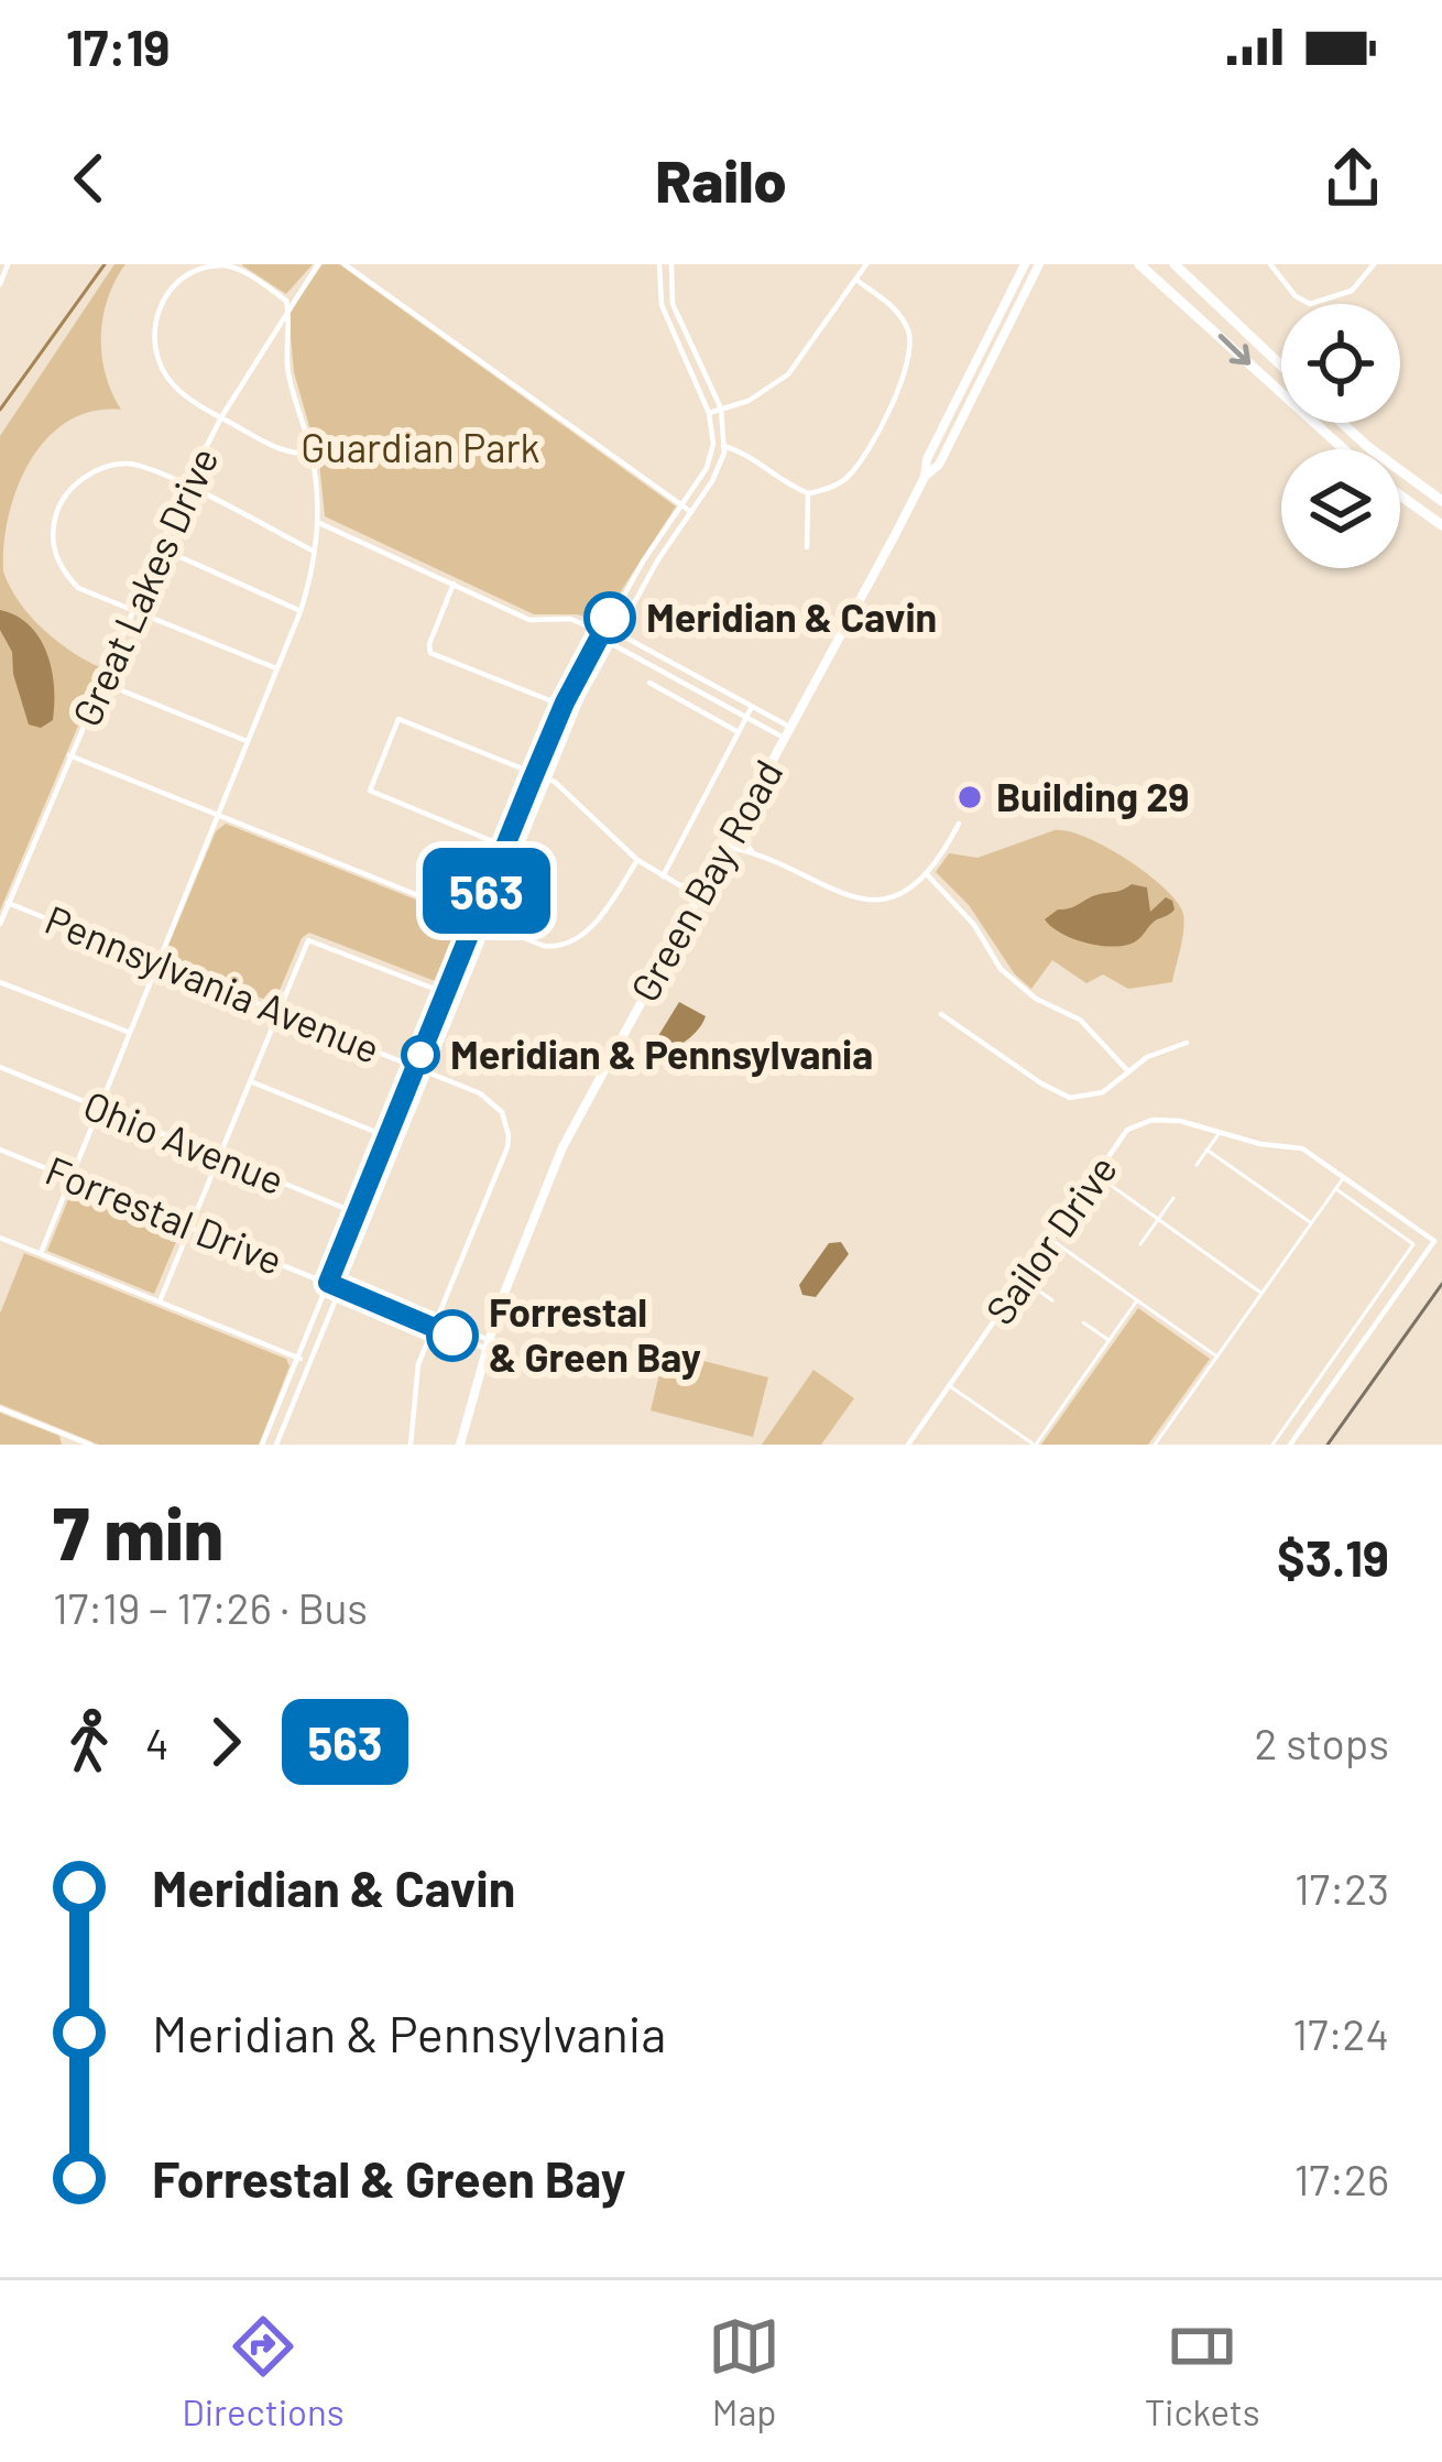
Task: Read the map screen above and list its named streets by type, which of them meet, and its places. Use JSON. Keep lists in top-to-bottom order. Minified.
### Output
{"streets":{"main road":["Green Bay Road"],"street":["Great Lakes Drive","Pennsylvania Avenue","Ohio Avenue","Forrestal Drive","Sailor Drive"]},"crossings":[["Great Lakes Drive","Pennsylvania Avenue"],["Green Bay Road","Forrestal Drive"],["Pennsylvania Avenue","Forrestal Drive"]],"parks":["Guardian Park"],"places":["Meridian & Cavin","Building 29","Meridian & Pennsylvania","Forrestal & Green Bay"],"lines":["bus line 563"],"page":{"status":"17:19","header":"Railo","on_map":"563","heading":["7 min","17:19 – 17:26 · Bus","$3.19"],"legs":["4","563","2 stops"],"list":[{"name":"Meridian & Cavin","value":"17:23"},{"name":"Meridian & Pennsylvania","value":"17:24"},{"name":"Forrestal & Green Bay","value":"17:26"}],"tabs":["Directions","Map","Tickets"]}}
